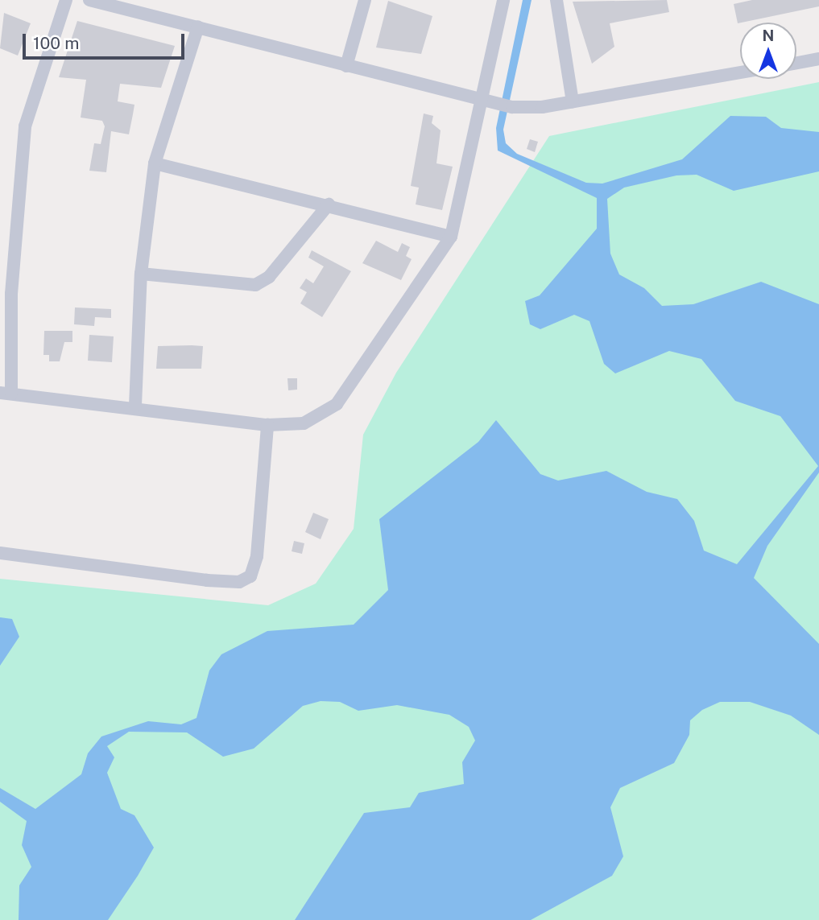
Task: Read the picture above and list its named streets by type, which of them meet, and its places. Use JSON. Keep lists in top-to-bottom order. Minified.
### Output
{"scale_bar":"100 m","north":"top"}
